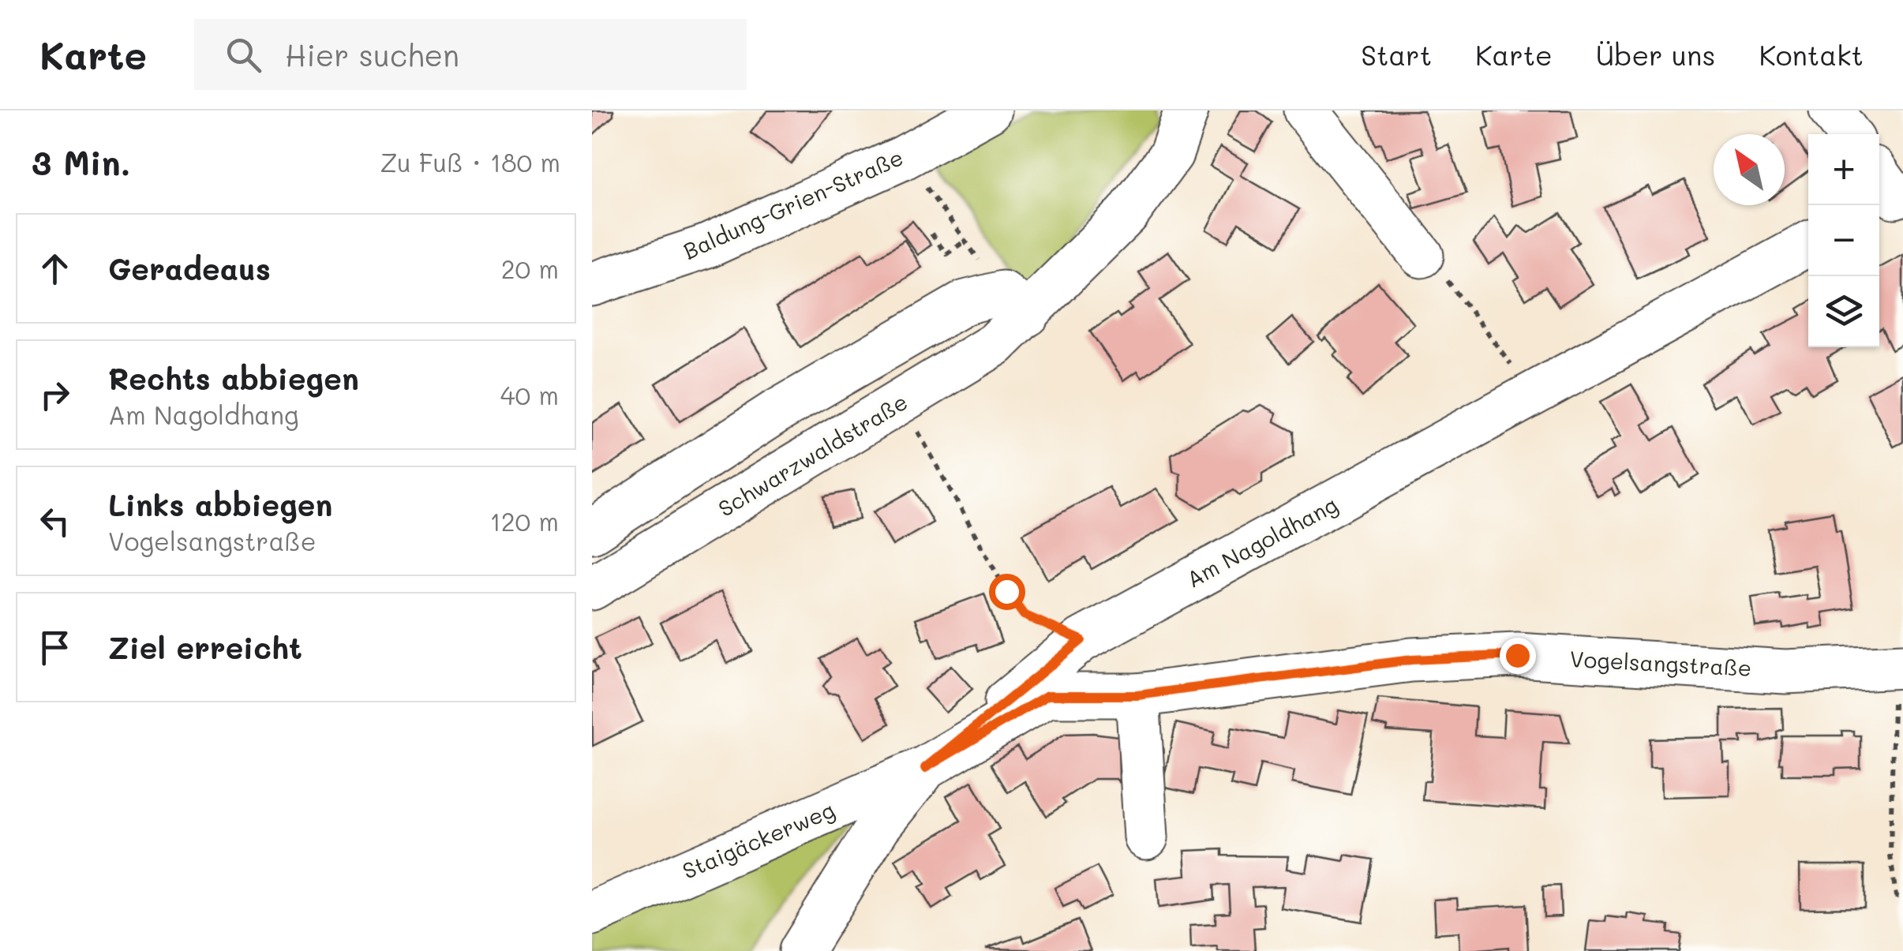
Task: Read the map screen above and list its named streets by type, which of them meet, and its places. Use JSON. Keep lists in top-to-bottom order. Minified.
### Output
{"streets":{"street":["Baldung-Grien-Straße","Schwarzwaldstraße","Am Nagoldhang","Vogelsangstraße","Staigäckerweg"]},"crossings":[["Am Nagoldhang","Vogelsangstraße"],["Am Nagoldhang","Staigäckerweg"],["Vogelsangstraße","Staigäckerweg"]],"north":"top left","page":{"header":"Karte","search":"Hier suchen","nav":["Start","Karte","Über uns","Kontakt"],"heading":["3 Min.","Zu Fuß · 180 m"],"map_buttons":["+","−"],"list":[["Geradeaus","20 m"],["Rechts abbiegen","Am Nagoldhang","40 m"],["Links abbiegen","Vogelsangstraße","120 m"],"Ziel erreicht"]}}
